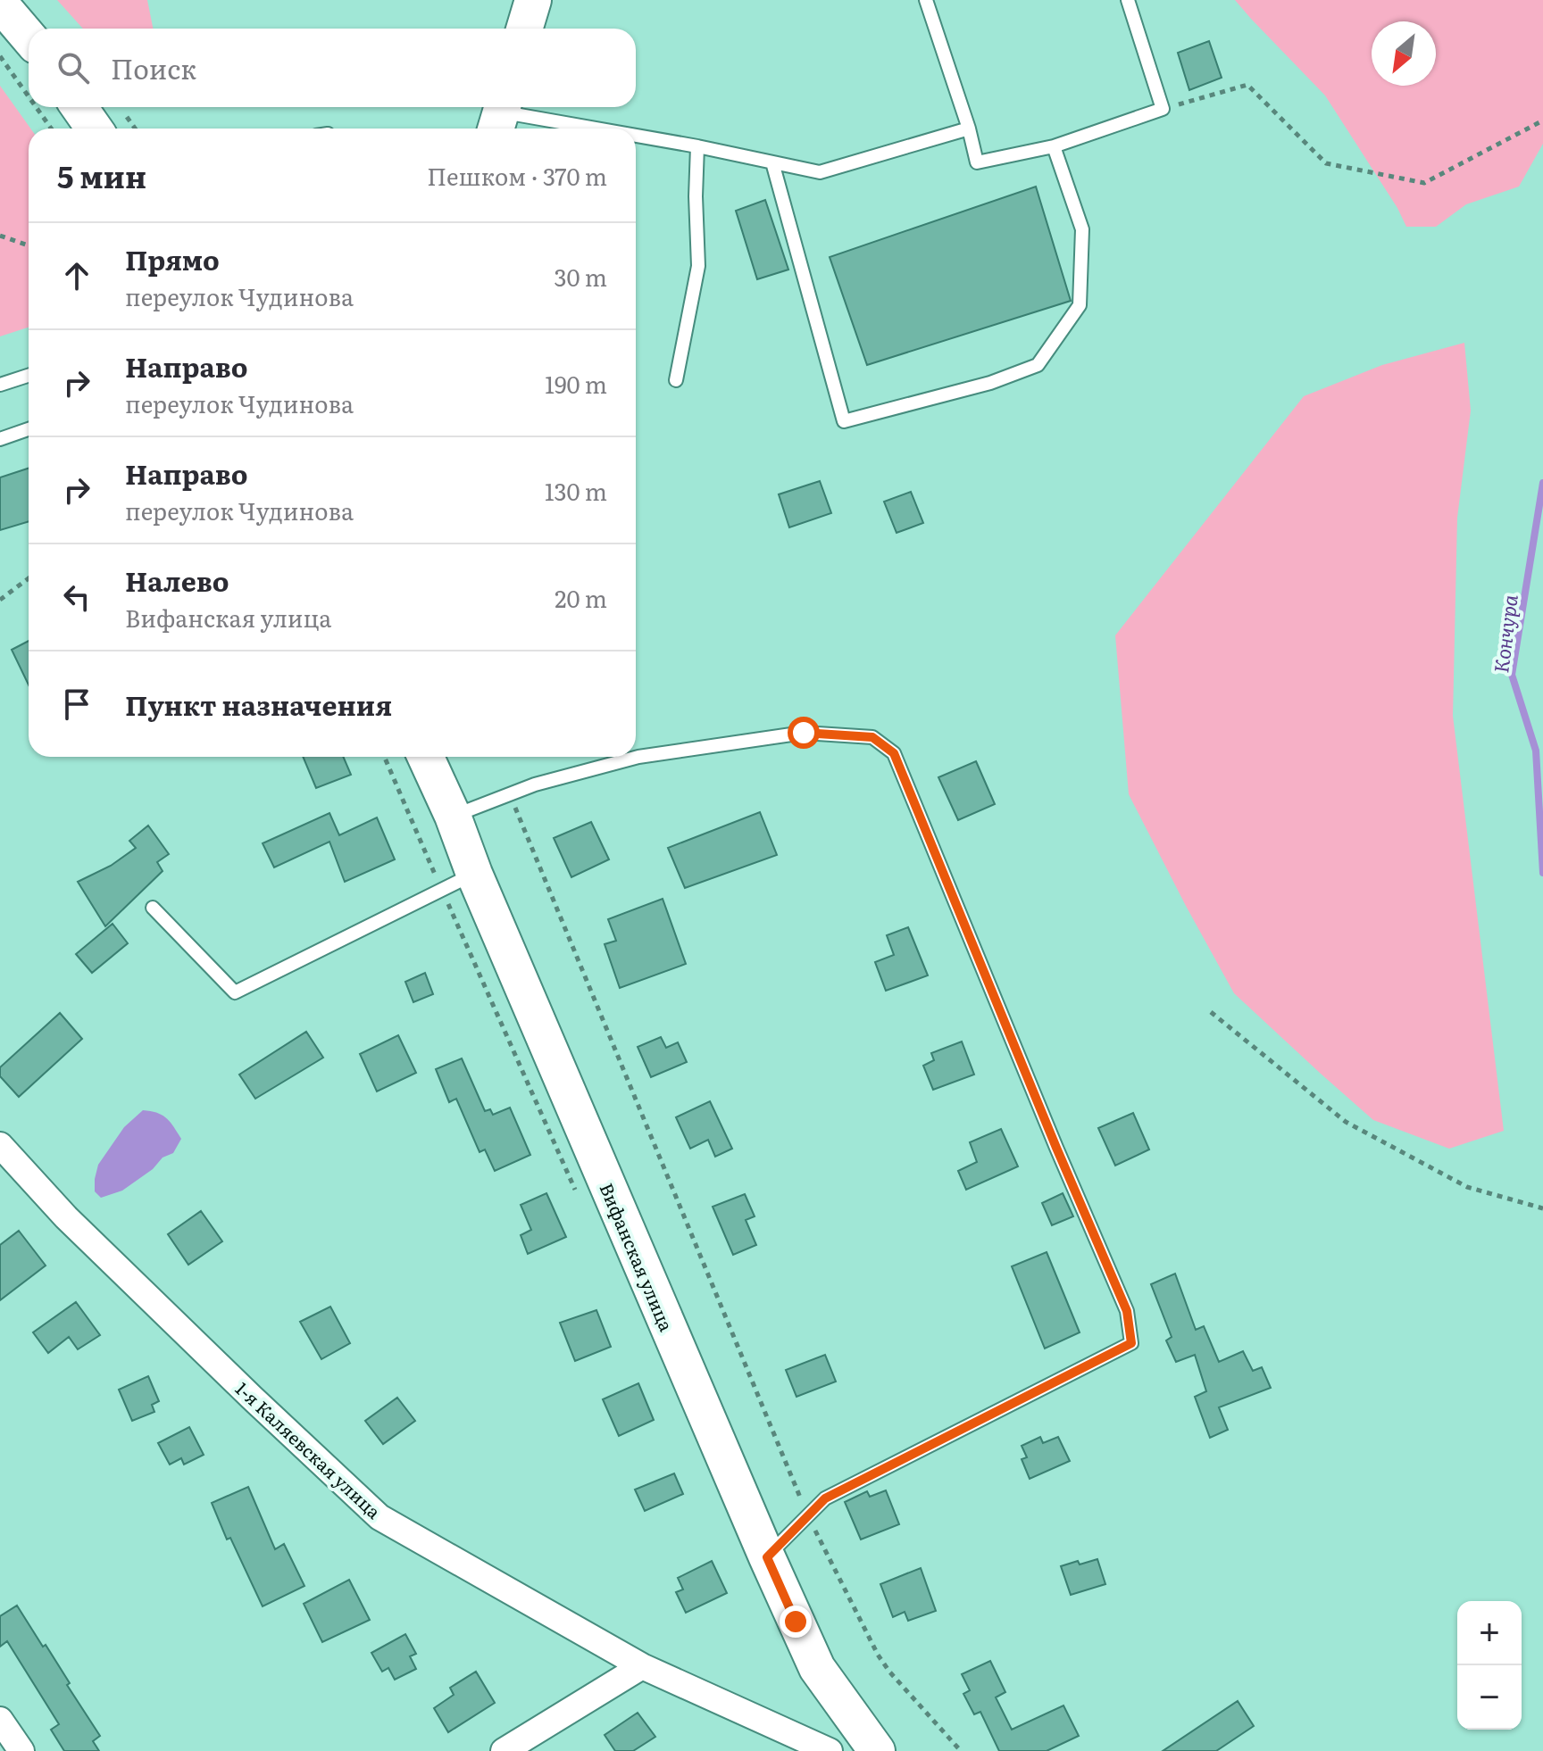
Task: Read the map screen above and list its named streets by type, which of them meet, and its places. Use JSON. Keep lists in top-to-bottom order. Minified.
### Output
{"streets":{"main road":["Вифанская улица"],"street":["1-я Каляевская улица"]},"water":["Кончура"],"north":"bottom left","page":{"search":"Поиск","heading":["5 мин","Пешком · 370 m"],"list":[["Прямо","переулок Чудинова","30 m"],["Направо","переулок Чудинова","190 m"],["Направо","переулок Чудинова","130 m"],["Налево","Вифанская улица","20 m"],"Пункт назначения"],"map_buttons":["+","−"]}}
